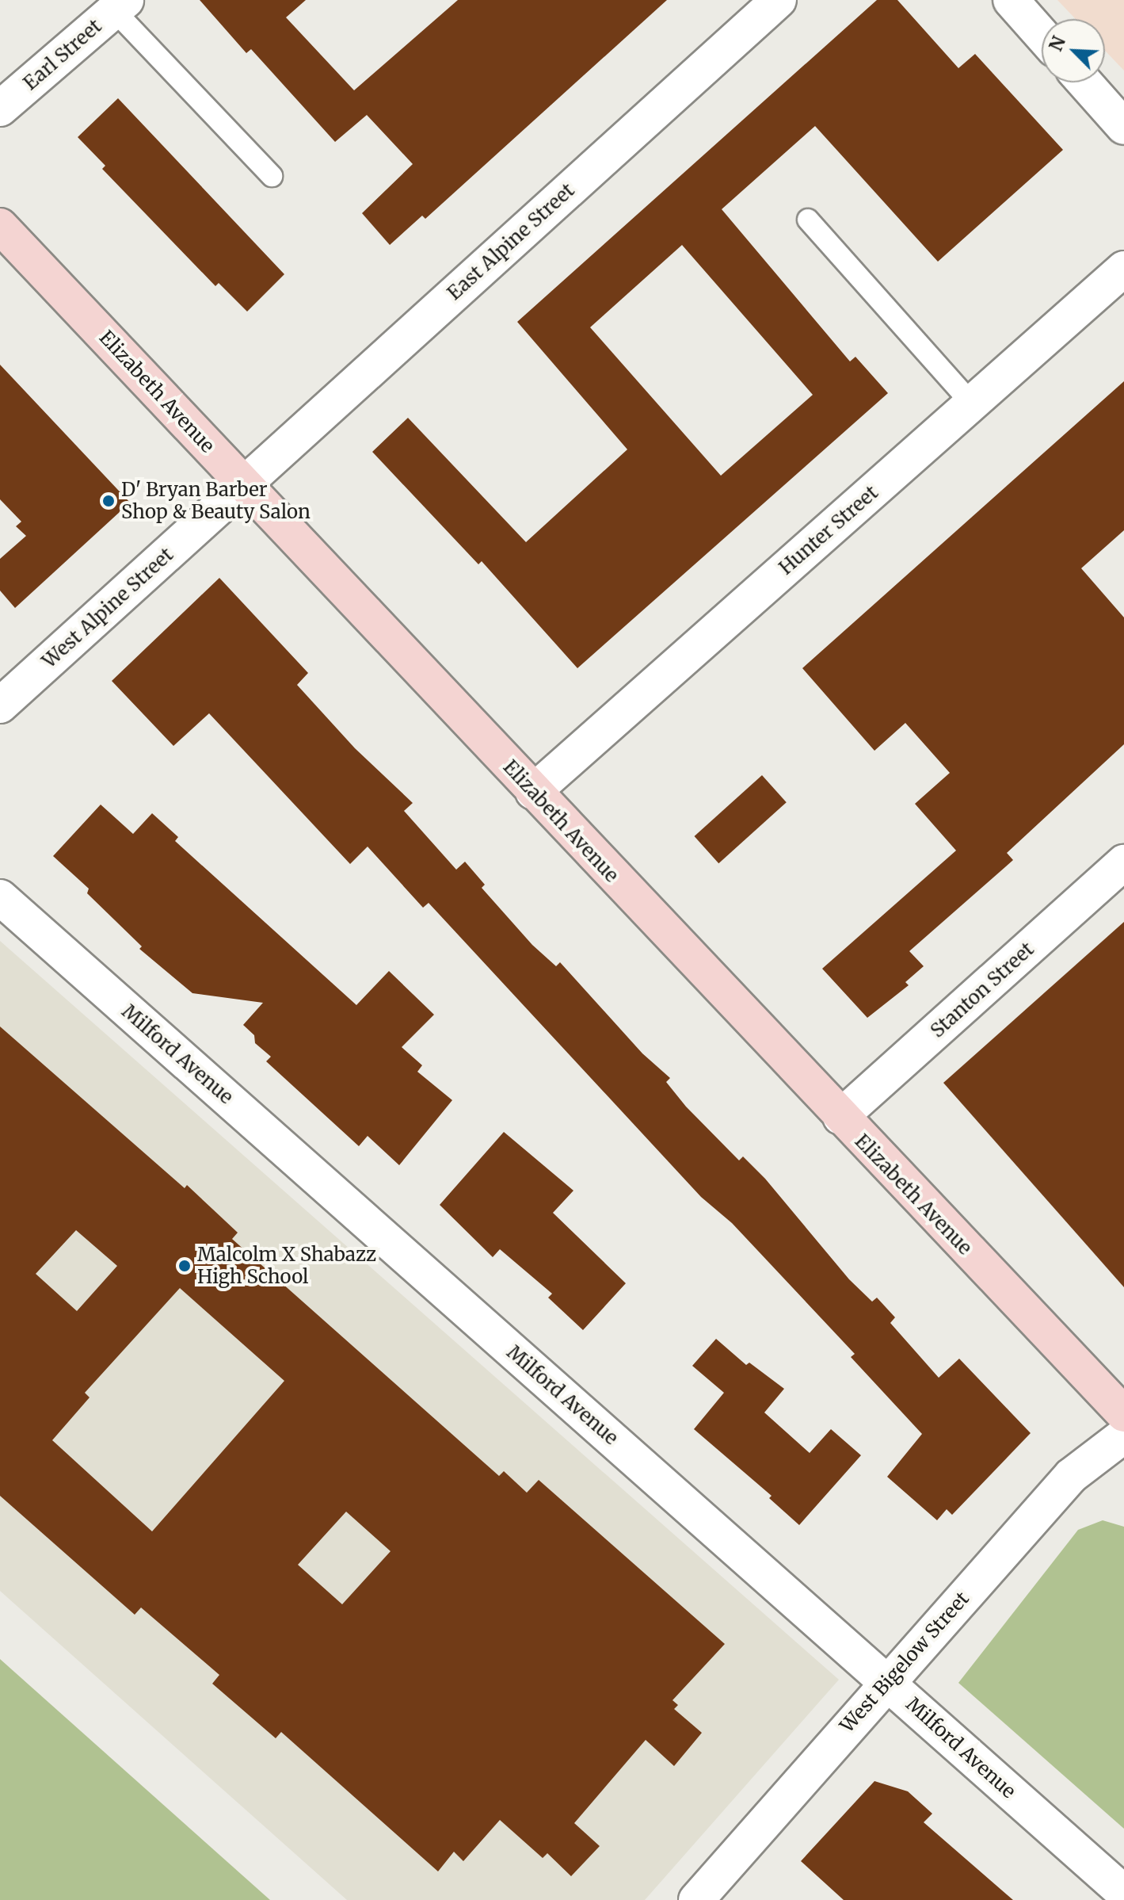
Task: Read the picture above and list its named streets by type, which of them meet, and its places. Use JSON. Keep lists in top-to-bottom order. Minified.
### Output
{"streets":{"main road":["Elizabeth Avenue"],"street":["Earl Street","East Alpine Street","Hunter Street","West Alpine Street","Stanton Street","Milford Avenue","West Bigelow Street"]},"crossings":[["East Alpine Street","Elizabeth Avenue"],["East Alpine Street","West Alpine Street"],["Elizabeth Avenue","Hunter Street"],["Elizabeth Avenue","West Alpine Street"],["Elizabeth Avenue","Stanton Street"],["Milford Avenue","West Bigelow Street"]],"places":["D' Bryan Barber Shop & Beauty Salon","Malcolm X Shabazz High School"],"north":"top left"}
